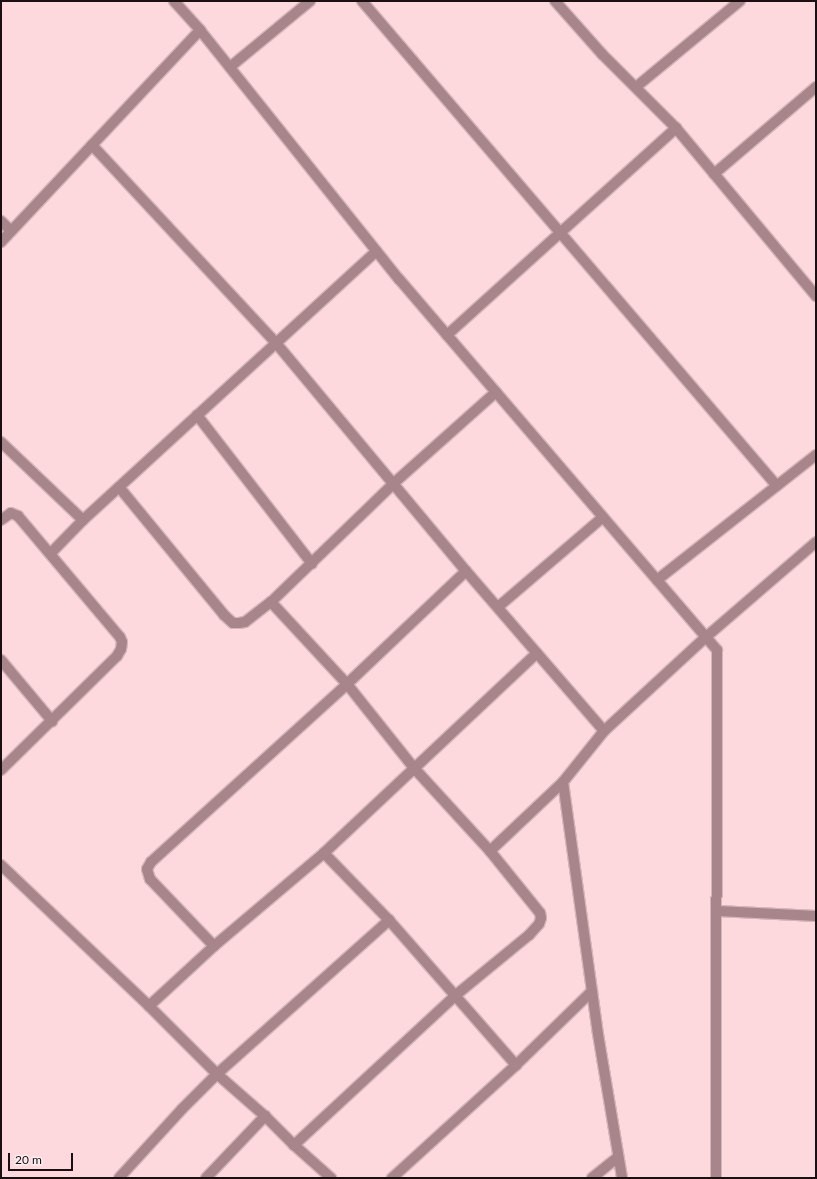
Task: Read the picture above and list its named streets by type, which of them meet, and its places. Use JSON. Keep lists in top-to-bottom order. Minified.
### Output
{"scale_bar":"20 m"}
